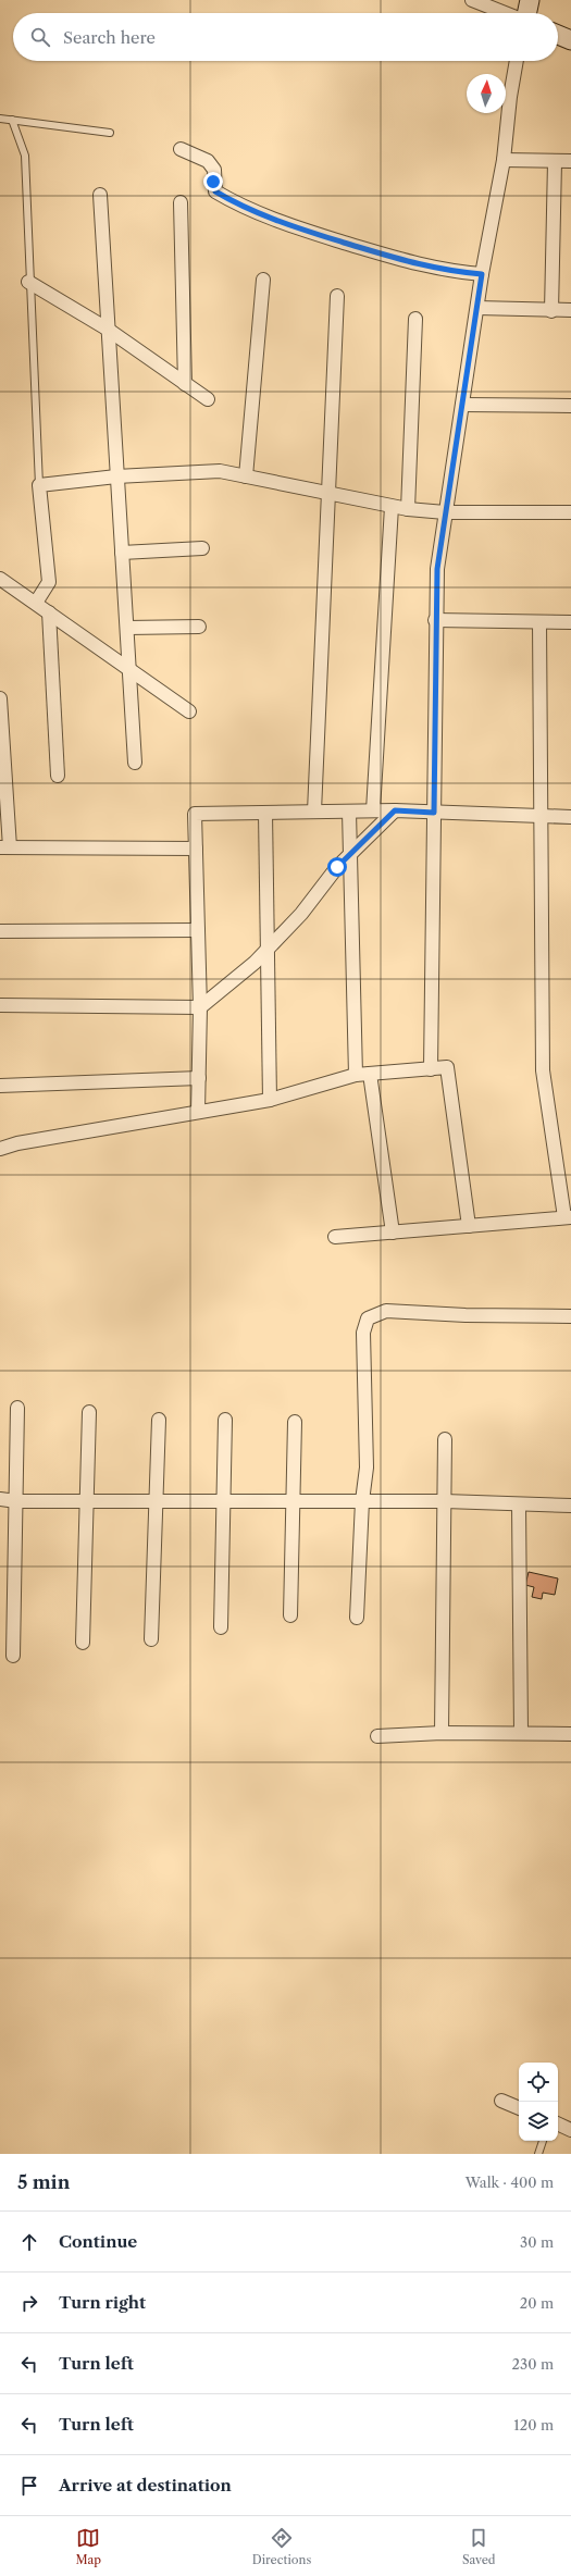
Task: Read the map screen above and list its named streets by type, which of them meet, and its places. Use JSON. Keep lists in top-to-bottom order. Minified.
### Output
{"north":"top","page":{"search":"Search here","heading":["5 min","Walk · 400 m"],"list":[["Continue","30 m"],["Turn right","20 m"],["Turn left","230 m"],["Turn left","120 m"],"Arrive at destination"],"nav":["Map","Directions","Saved"]}}
